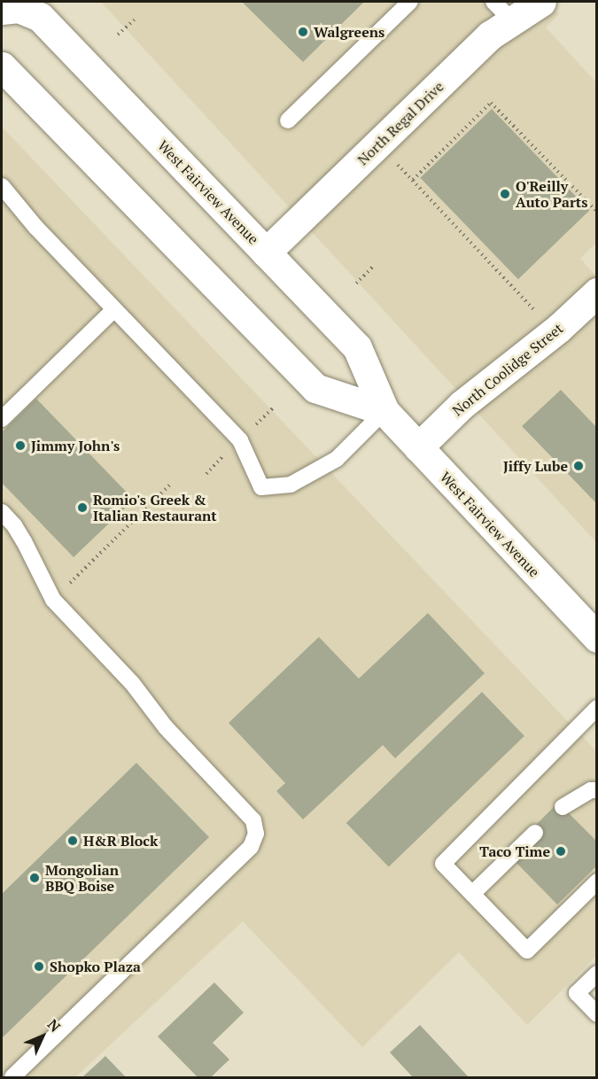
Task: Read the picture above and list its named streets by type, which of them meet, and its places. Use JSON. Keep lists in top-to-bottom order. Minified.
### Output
{"streets":{"main road":["North Regal Drive","West Fairview Avenue","North Coolidge Street"]},"crossings":[["North Regal Drive","West Fairview Avenue"],["West Fairview Avenue","North Coolidge Street"]],"places":["Walgreens","O'Reilly Auto Parts","Jimmy John's","Jiffy Lube","Romio's Greek & Italian Restaurant","H&R Block","Taco Time","Mongolian BBQ Boise","Shopko Plaza"],"north":"top right"}
